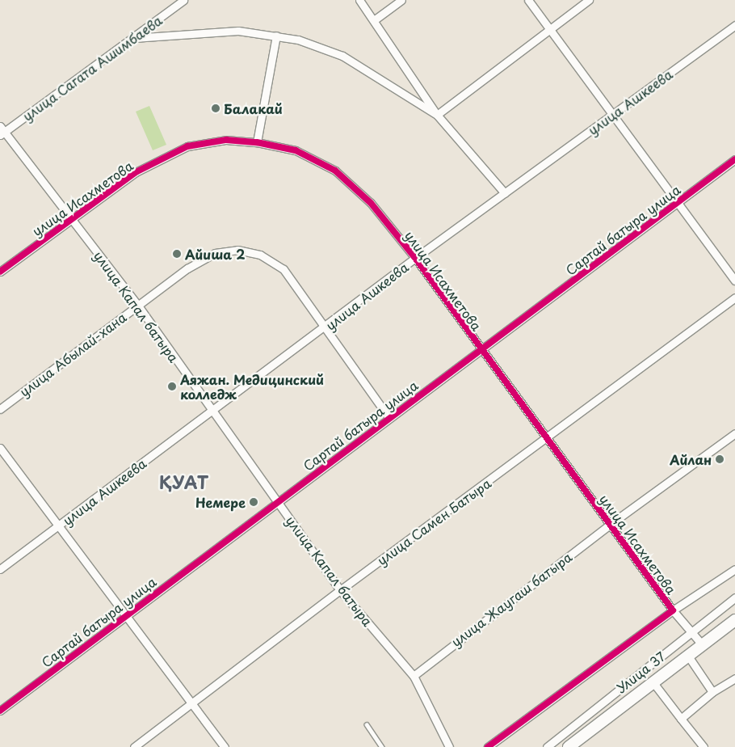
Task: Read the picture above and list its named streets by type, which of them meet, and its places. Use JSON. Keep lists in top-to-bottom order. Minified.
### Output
{"streets":{"street":["улица Сагата Ашимбаева","улица Ашкеева","улица Исахметова","Сартай батыра улица","улица Капал батыра","улица Абылай-хана","улица Самен Батыра","улица Жаугаш батыра","Улица 37"]},"crossings":[["улица Сагата Ашимбаева","улица Капал батыра"],["улица Ашкеева","улица Исахметова"],["улица Ашкеева","улица Капал батыра"],["улица Ашкеева","улица Абылай-хана"],["улица Исахметова","Сартай батыра улица"],["улица Исахметова","улица Капал батыра"],["улица Исахметова","улица Самен Батыра"],["улица Исахметова","улица Жаугаш батыра"],["Сартай батыра улица","улица Капал батыра"],["Сартай батыра улица","улица Абылай-хана"],["улица Капал батыра","улица Абылай-хана"],["улица Капал батыра","улица Самен Батыра"],["улица Капал батыра","улица Жаугаш батыра"]],"districts":["ҚУАТ"],"places":["Балакай","Айиша 2","Аяжан. Медицинский колледж","Айлан","Немере"]}
